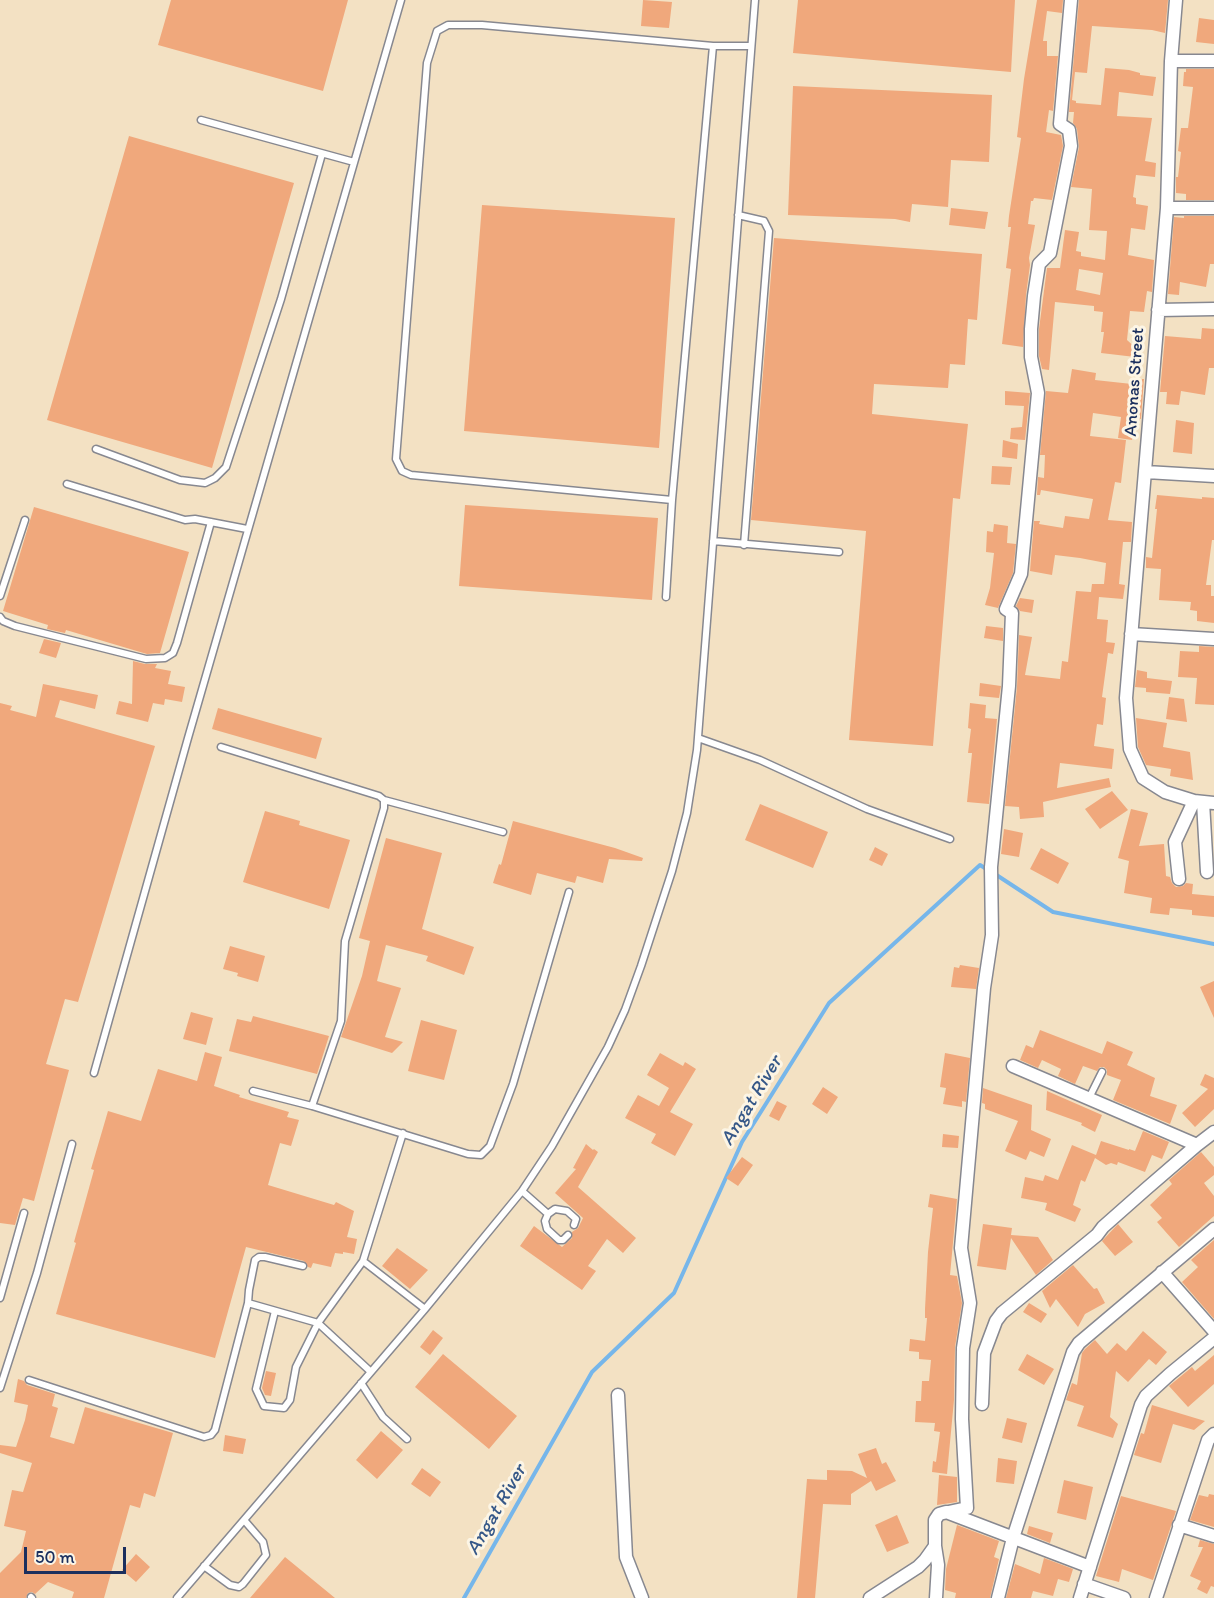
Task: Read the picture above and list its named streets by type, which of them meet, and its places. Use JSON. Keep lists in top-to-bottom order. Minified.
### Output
{"streets":{"street":["Anonas Street"]},"water":["Angat River"],"scale_bar":"50 m"}
